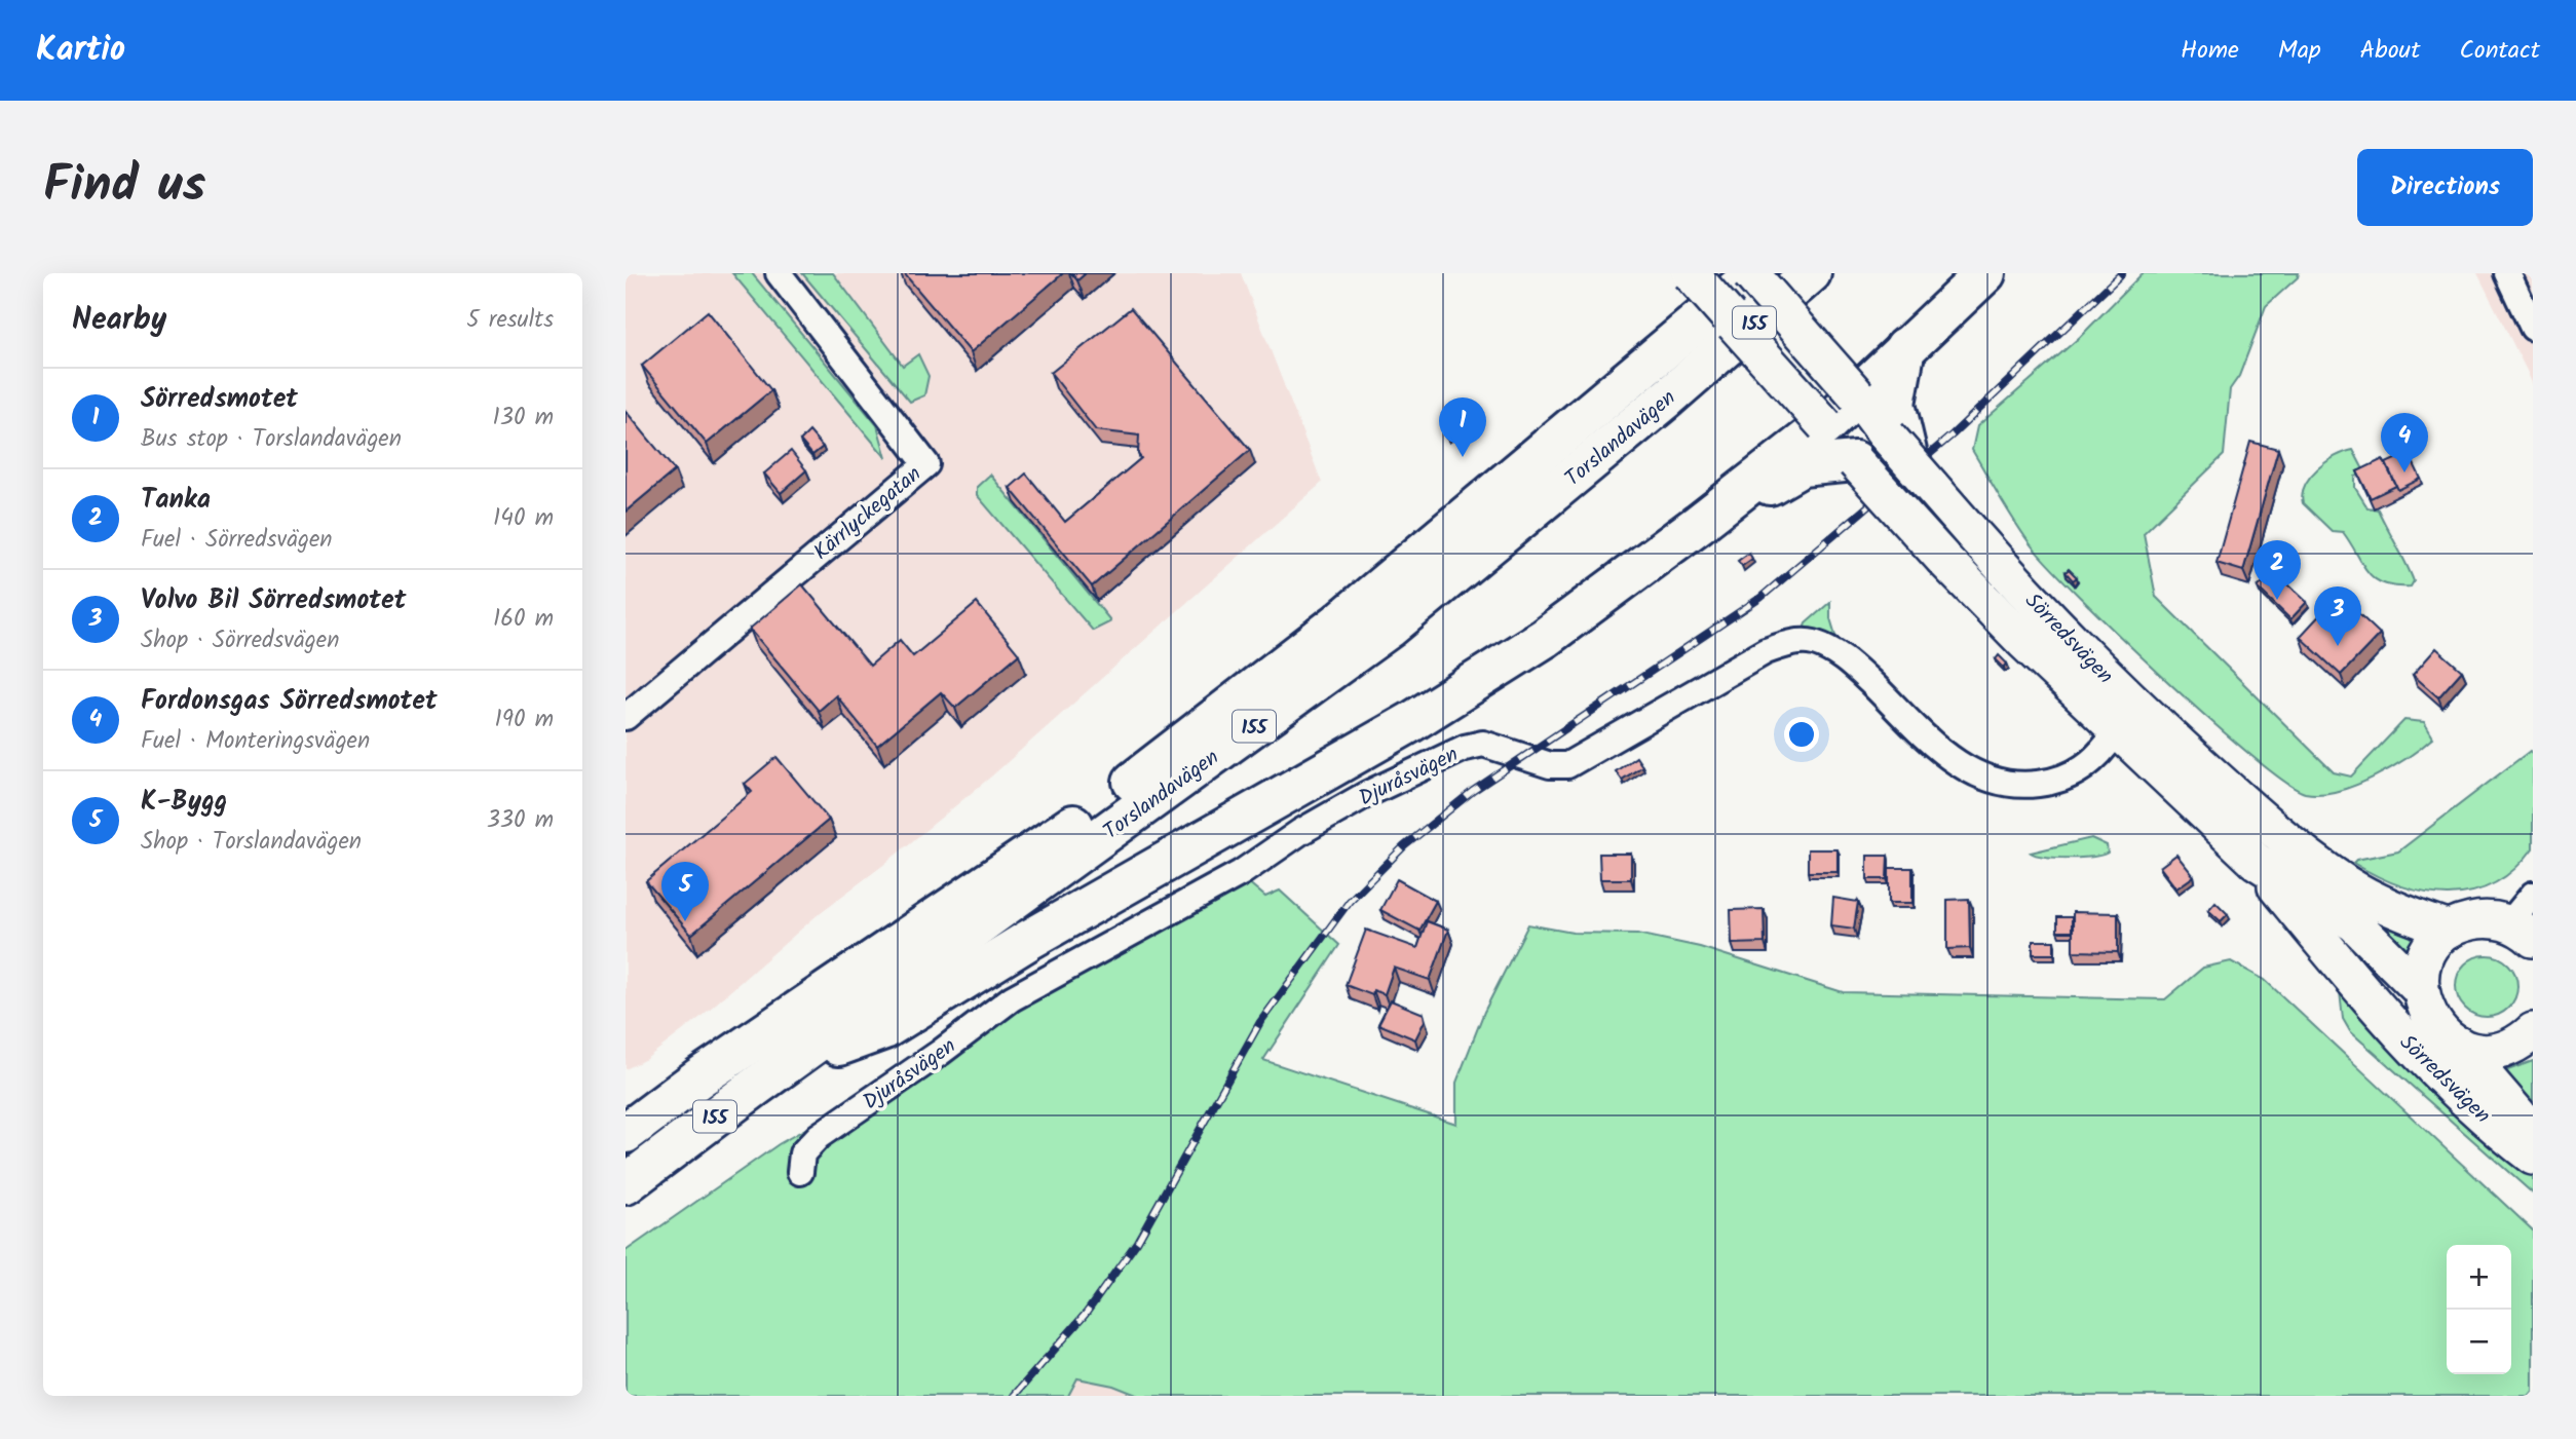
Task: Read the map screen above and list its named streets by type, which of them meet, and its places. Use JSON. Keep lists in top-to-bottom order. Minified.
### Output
{"streets":{"main road":["155","Torslandavägen"],"street":["Kärrlyckegatan","Sörredsvägen","Djuråsvägen"]},"crossings":[["Torslandavägen","Sörredsvägen"],["Sörredsvägen","Djuråsvägen"]],"page":{"header":"Kartio","nav":["Home","Map","About","Contact"],"title":"Find us","buttons":"Directions","heading":["Nearby","5 results"],"list":[{"mark":"1","name":"Sörredsmotet","note":"Bus stop · Torslandavägen","value":"130 m"},{"mark":"2","name":"Tanka","note":"Fuel · Sörredsvägen","value":"140 m"},{"mark":"3","name":"Volvo Bil Sörredsmotet","note":"Shop · Sörredsvägen","value":"160 m"},{"mark":"4","name":"Fordonsgas Sörredsmotet","note":"Fuel · Monteringsvägen","value":"190 m"},{"mark":"5","name":"K-Bygg","note":"Shop · Torslandavägen","value":"330 m"}],"pins":["1","4","2","3","5"],"map_buttons":["+","−"]}}
